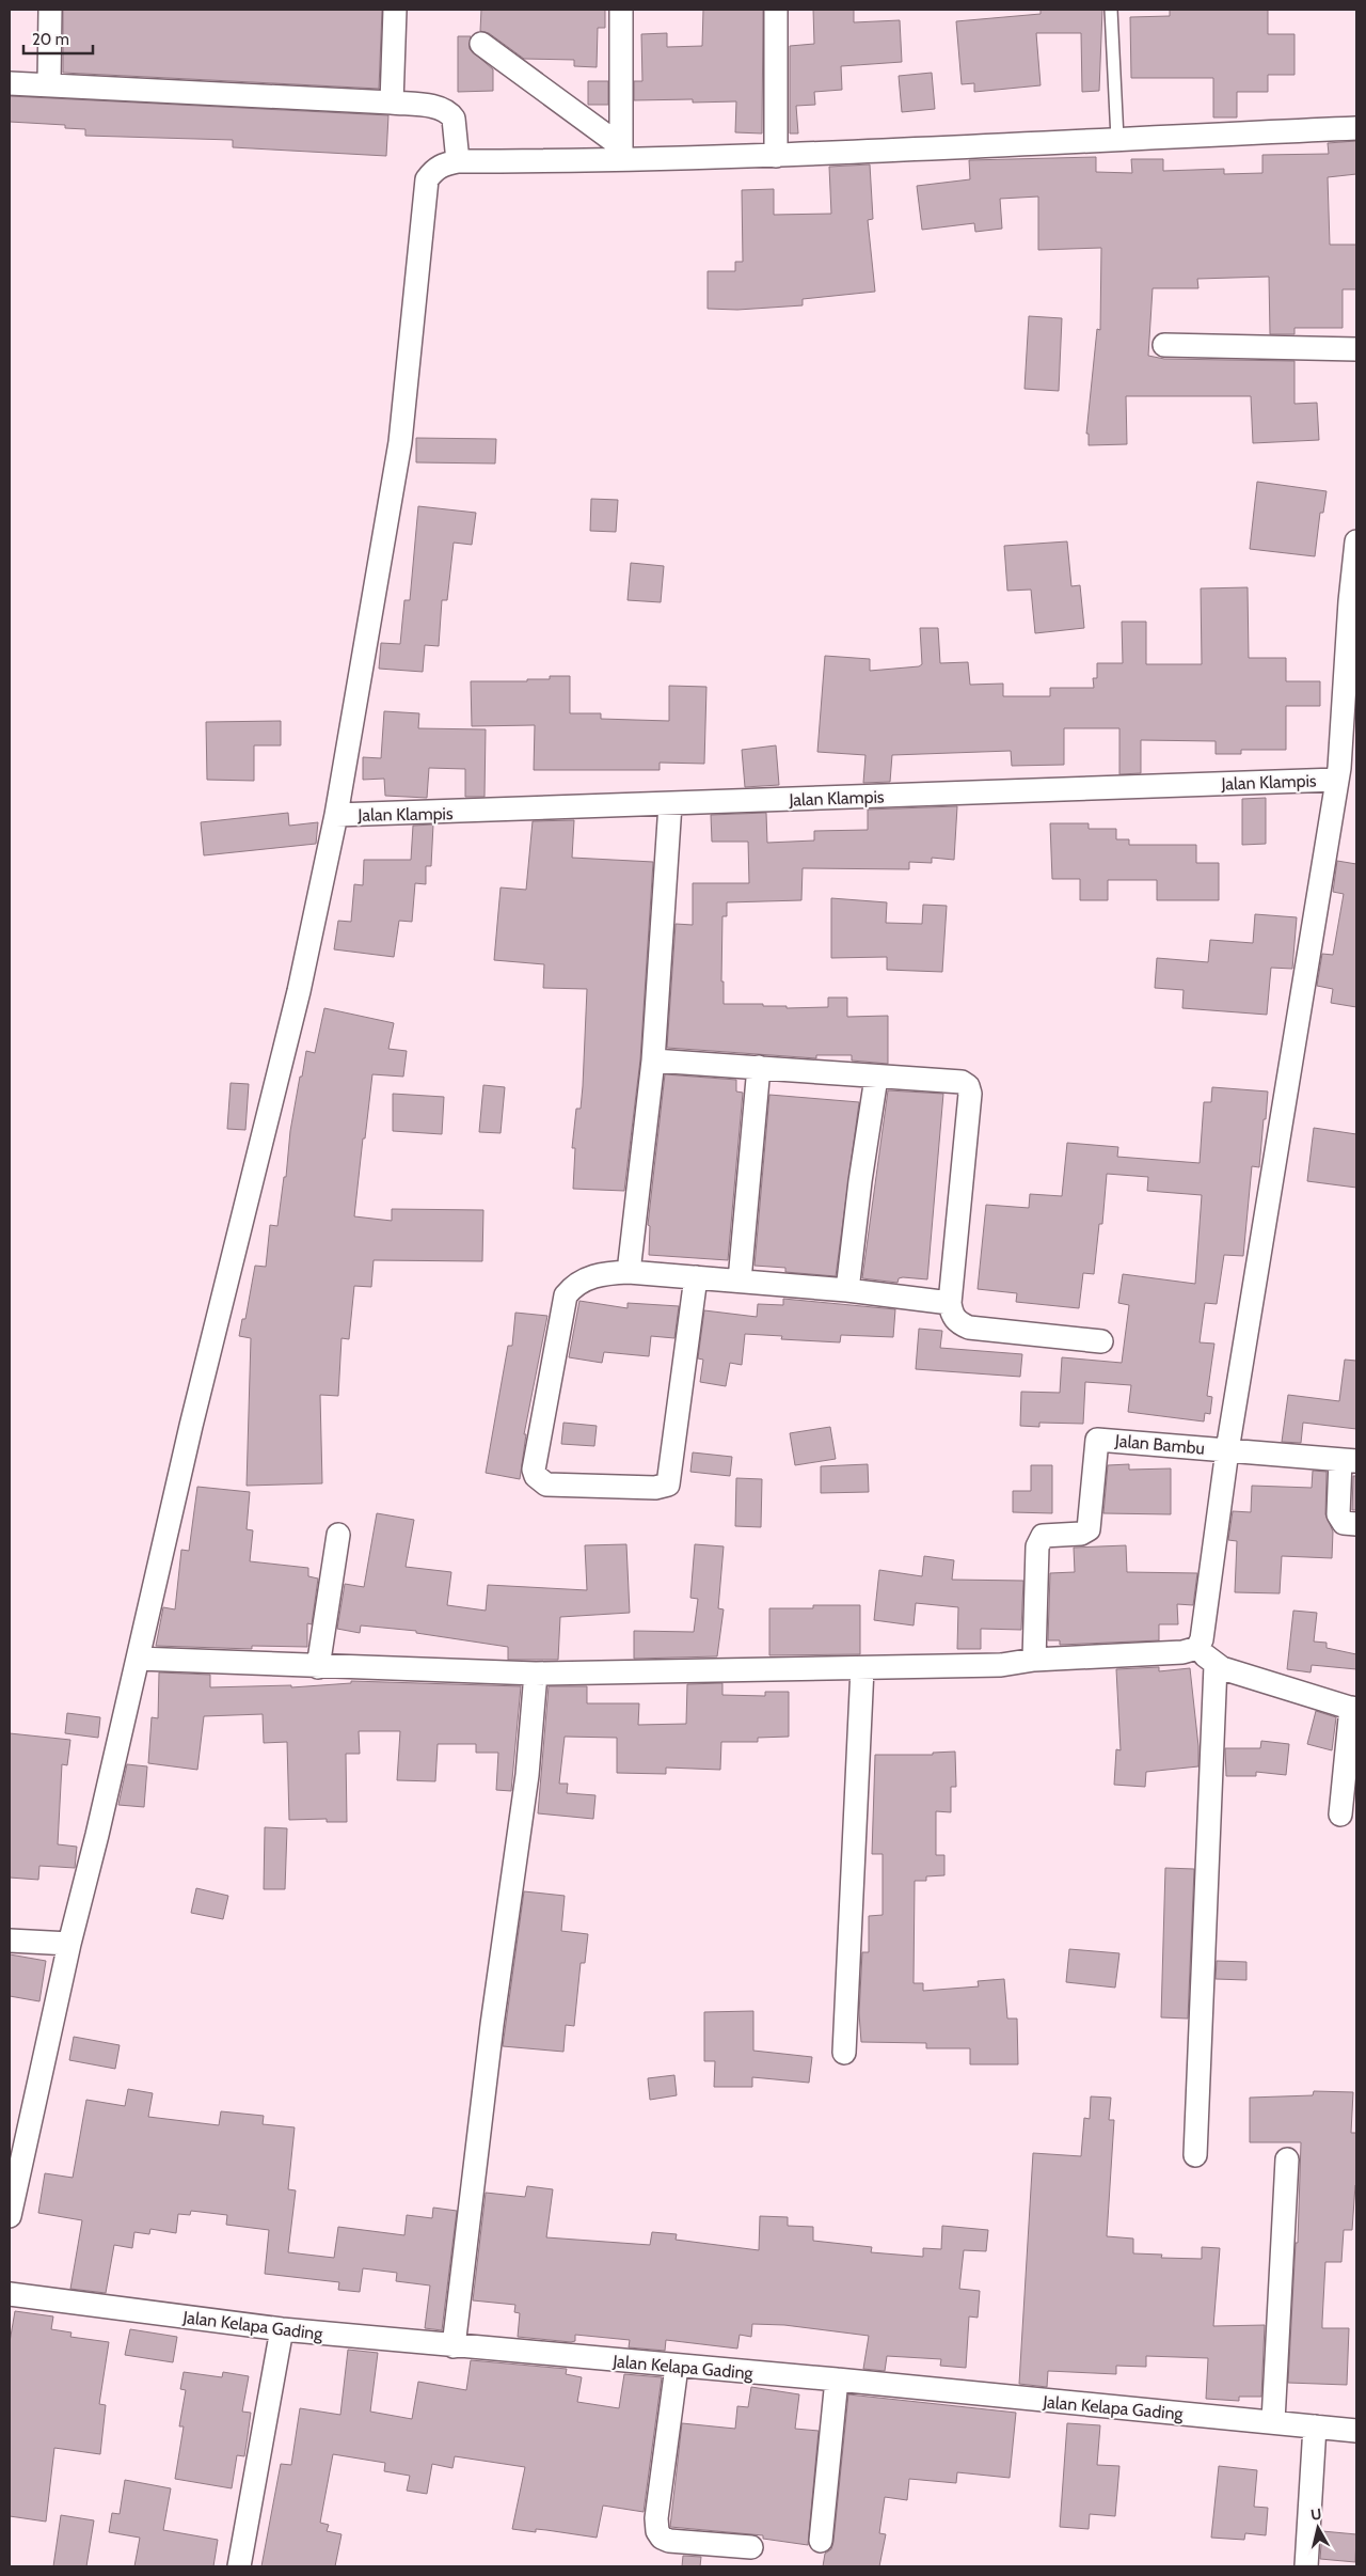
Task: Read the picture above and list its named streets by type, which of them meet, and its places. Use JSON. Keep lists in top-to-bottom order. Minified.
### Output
{"streets":{"street":["Jalan Klampis","Jalan Bambu","Jalan Kelapa Gading"]},"scale_bar":"20 m","north":"top"}
